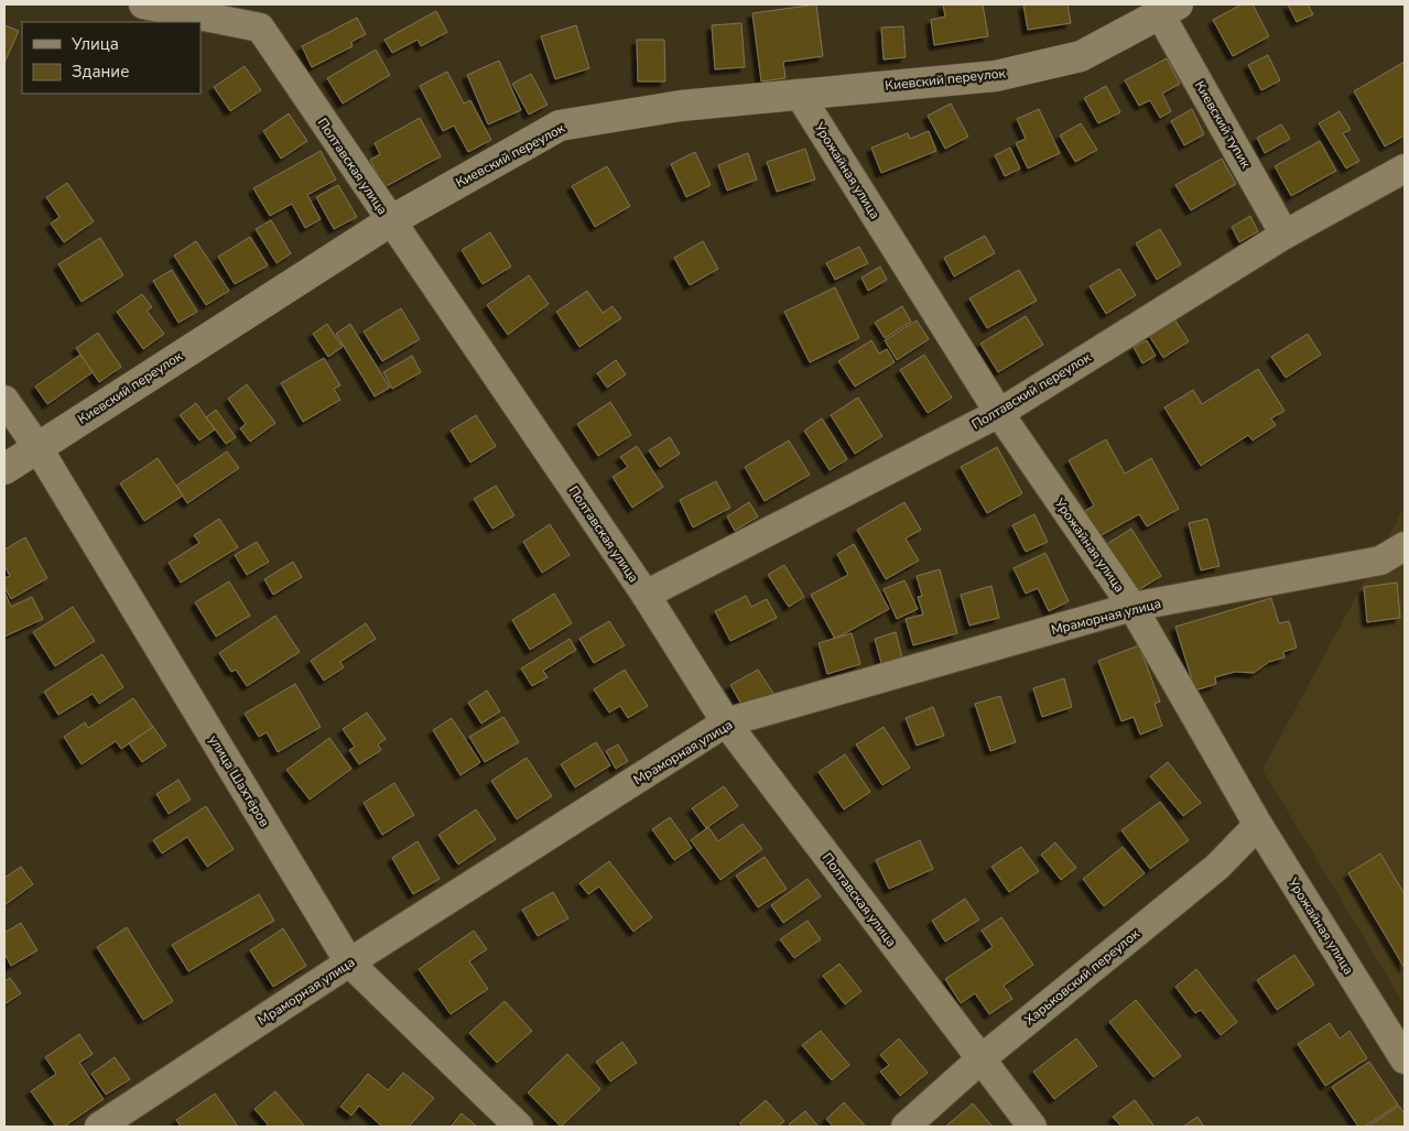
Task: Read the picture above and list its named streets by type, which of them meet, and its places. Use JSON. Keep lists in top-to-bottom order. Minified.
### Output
{"streets":{"street":["Киевский переулок","Киевский тупик","Полтавская улица","Урожайная улица","Полтавский переулок","Мраморная улица","улица Шахтёров","Харьковский переулок"]},"crossings":[["Киевский переулок","Киевский тупик"],["Киевский переулок","Полтавская улица"],["Киевский переулок","Урожайная улица"],["Киевский переулок","улица Шахтёров"],["Киевский тупик","Полтавский переулок"],["Полтавская улица","Полтавский переулок"],["Полтавская улица","Мраморная улица"],["Полтавская улица","Харьковский переулок"],["Урожайная улица","Полтавский переулок"],["Урожайная улица","Мраморная улица"],["Урожайная улица","Харьковский переулок"],["Мраморная улица","улица Шахтёров"]],"legend":["Улица","Здание"]}
